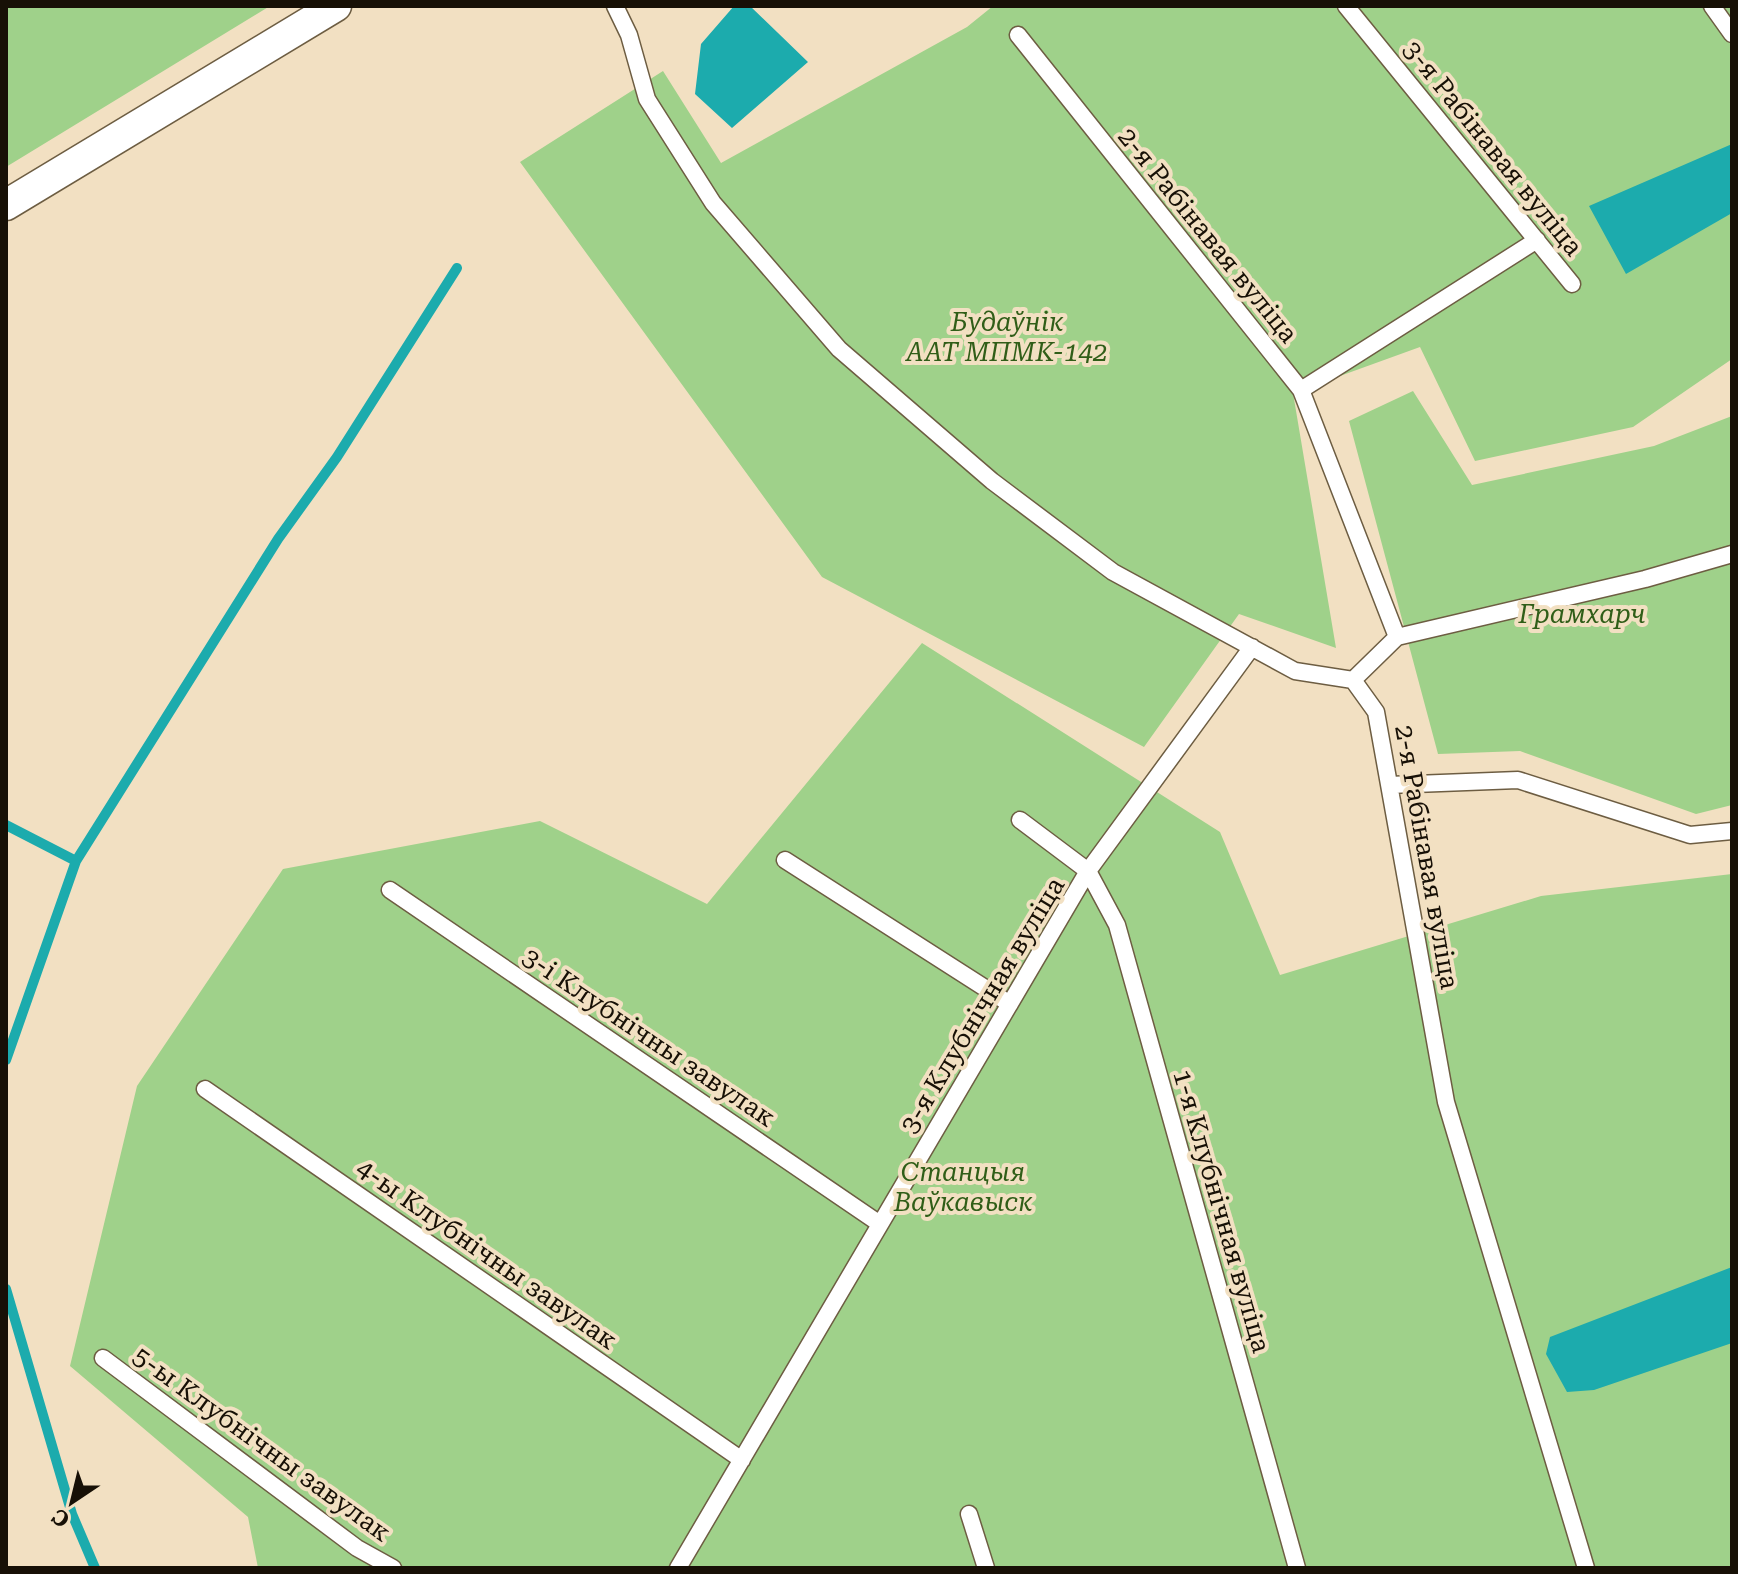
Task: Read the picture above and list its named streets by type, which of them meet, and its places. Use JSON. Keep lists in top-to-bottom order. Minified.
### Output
{"streets":{"lane":["3-я Рабінавая вуліца","2-я Рабінавая вуліца","3-я Клубнічная вуліца","3-і Клубнічны завулак","1-я Клубнічная вуліца","4-ы Клубнічны завулак","5-ы Клубнічны завулак"]},"crossings":[["3-я Клубнічная вуліца","3-і Клубнічны завулак"],["3-я Клубнічная вуліца","1-я Клубнічная вуліца"],["3-я Клубнічная вуліца","4-ы Клубнічны завулак"]],"parks":["Будаўнік ААТ МПМК-142","Грамхарч","Станцыя Ваўкавыск"],"north":"bottom left"}
